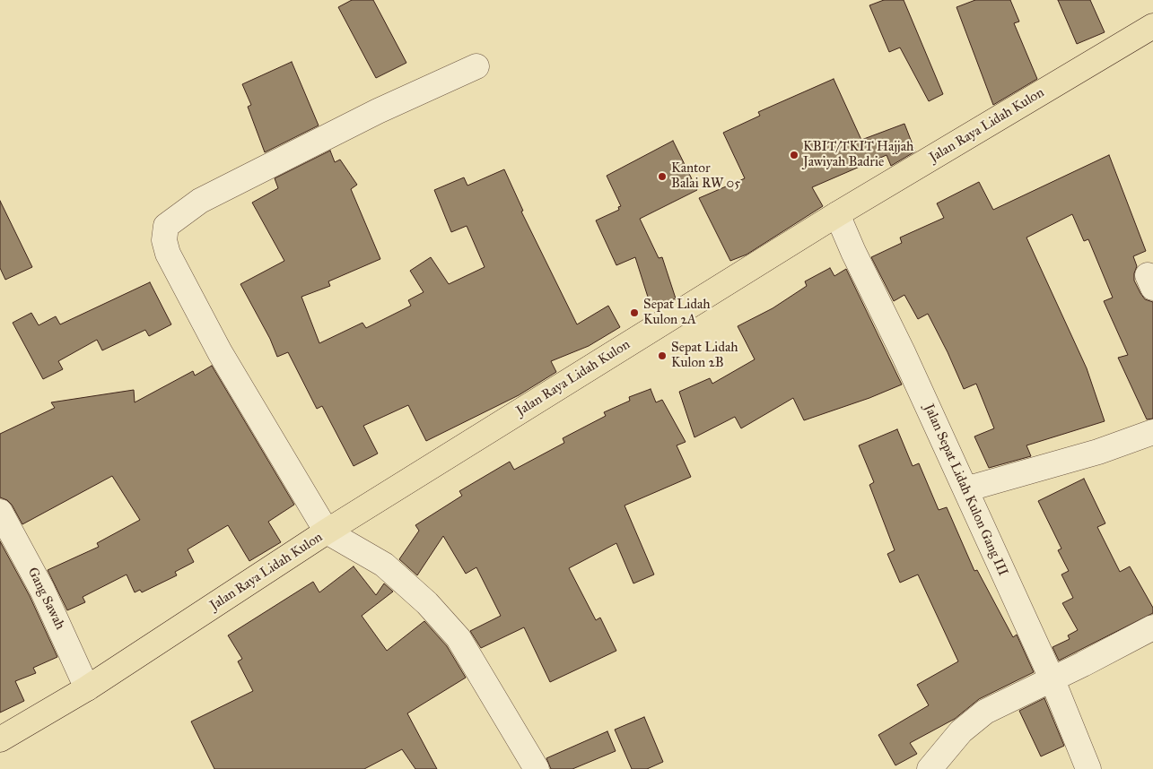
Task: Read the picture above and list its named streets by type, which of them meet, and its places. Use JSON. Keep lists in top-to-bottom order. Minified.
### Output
{"streets":{"main road":["Jalan Raya Lidah Kulon"],"street":["Jalan Sepat Lidah Kulon Gang III","Gang Sawah"]},"crossings":[["Jalan Raya Lidah Kulon","Jalan Sepat Lidah Kulon Gang III"],["Jalan Raya Lidah Kulon","Gang Sawah"]],"places":["KBIT/TKIT Hajjah Jawiyah Badrie","Kantor Balai RW 05","Sepat Lidah Kulon 2A","Sepat Lidah Kulon 2B"]}
